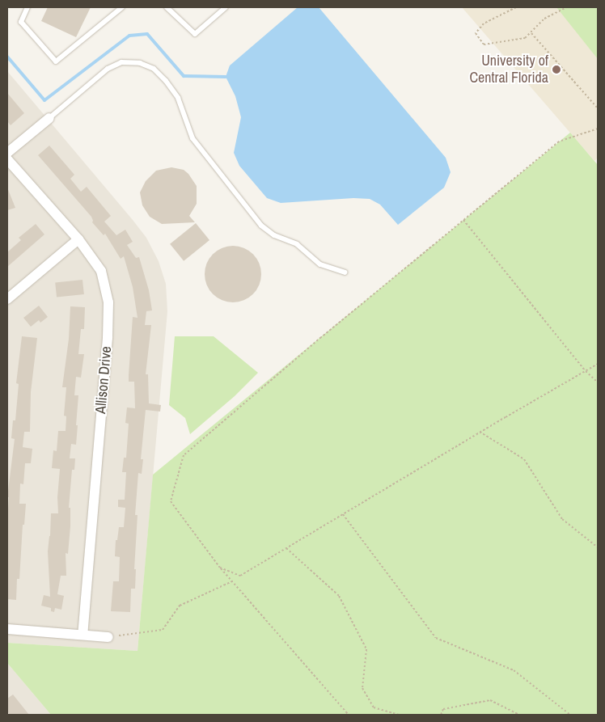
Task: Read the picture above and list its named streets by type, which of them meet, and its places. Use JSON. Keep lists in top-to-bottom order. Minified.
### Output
{"streets":{"street":["Allison Drive"]},"places":["University of Central Florida"]}
